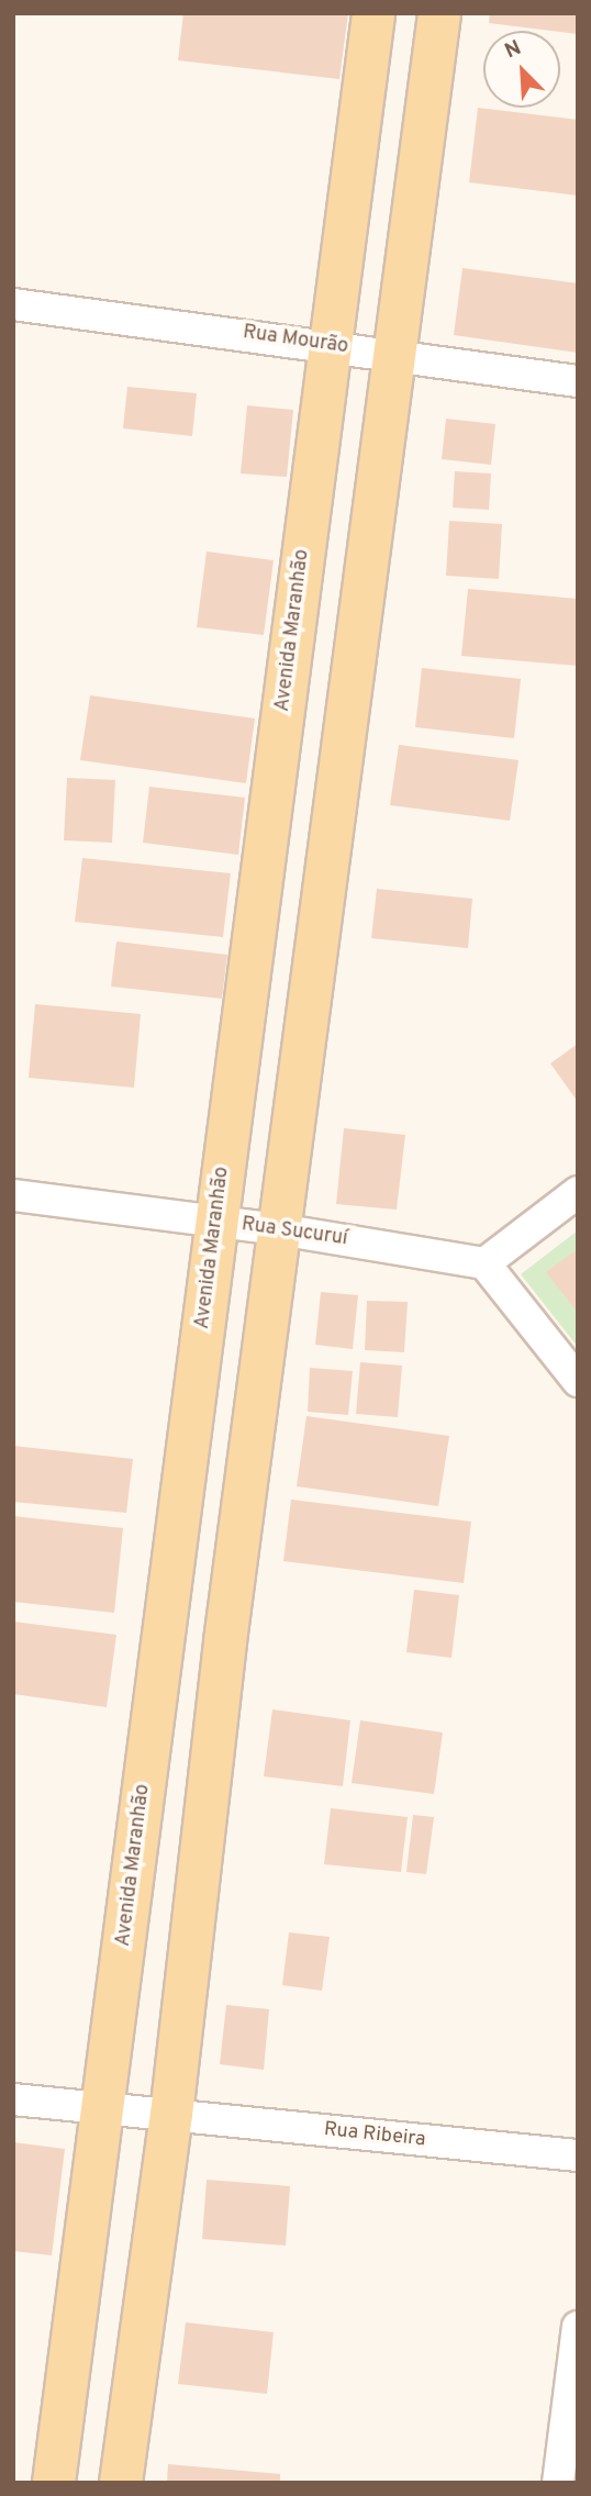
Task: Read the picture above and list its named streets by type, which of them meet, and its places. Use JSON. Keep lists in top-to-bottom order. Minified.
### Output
{"streets":{"main road":["Avenida Maranhão"],"street":["Rua Mourão","Rua Sucuruí","Rua Ribeira"]},"crossings":[["Rua Mourão","Avenida Maranhão"],["Avenida Maranhão","Rua Sucuruí"],["Avenida Maranhão","Rua Ribeira"]],"north":"top left"}
